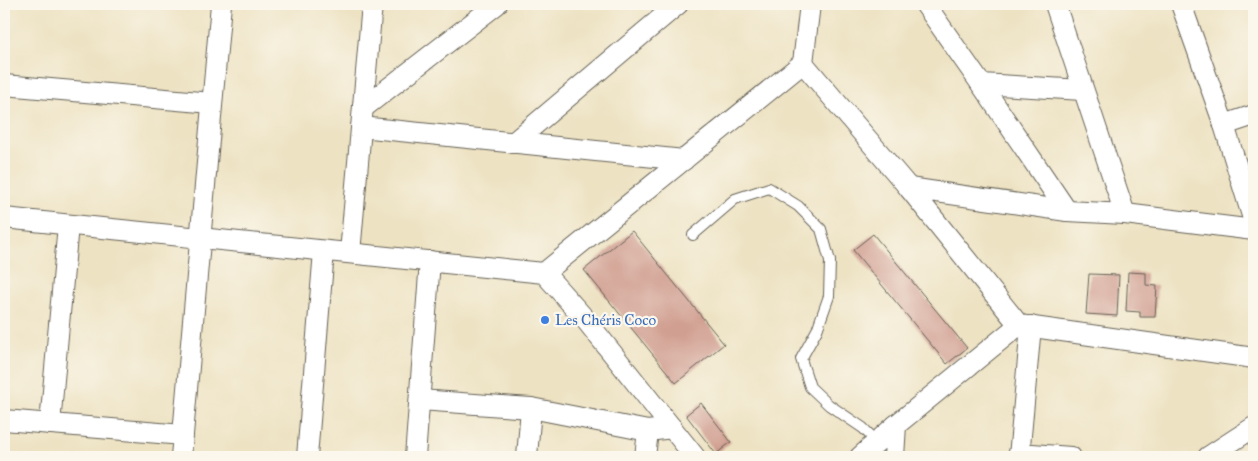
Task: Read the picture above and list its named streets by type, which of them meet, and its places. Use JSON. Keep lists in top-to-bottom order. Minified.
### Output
{"places":["Les Chéris Coco"]}
